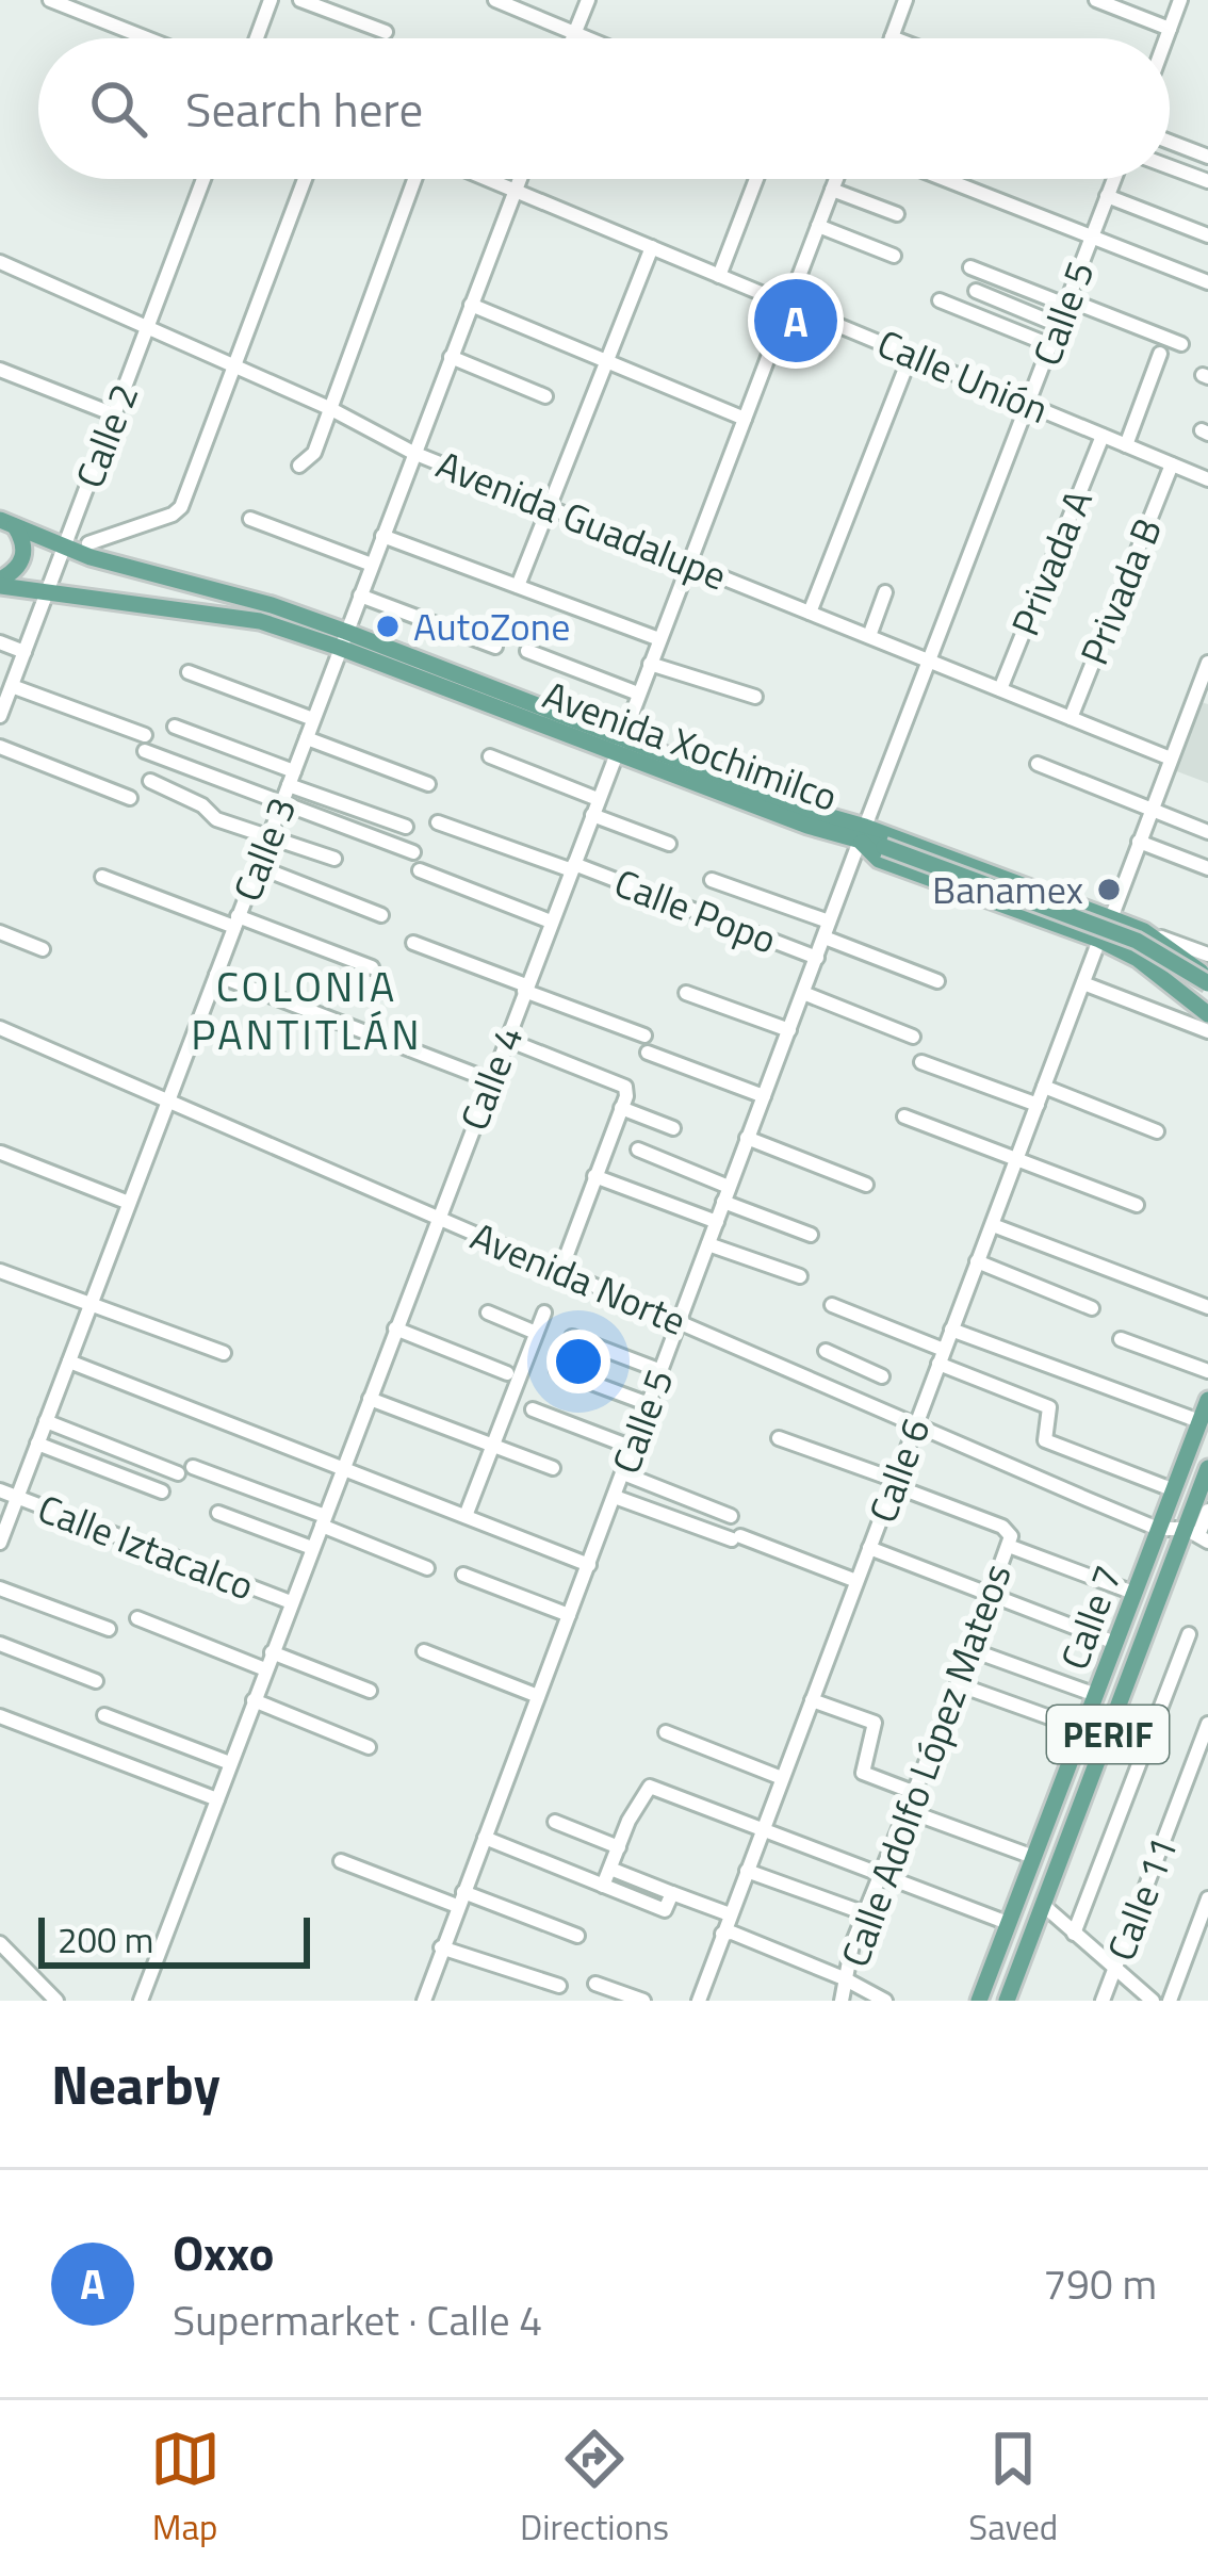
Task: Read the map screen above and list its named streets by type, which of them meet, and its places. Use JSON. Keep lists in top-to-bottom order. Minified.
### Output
{"streets":{"main road":["Avenida Xochimilco","Calle 7","PERIF"],"street":["Calle 5","Calle Unión","Calle 2","Avenida Guadalupe","Privada A","Privada B","Calle 3","Calle Popo","Calle 4","Avenida Norte","Calle 6","Calle Iztacalco","Calle Adolfo López Mateos","Calle 11"]},"crossings":[["Calle 5","Calle Unión"],["Calle 5","Avenida Guadalupe"],["Calle 5","Avenida Xochimilco"],["Calle 5","Calle Popo"],["Calle 5","Avenida Norte"],["Calle Unión","Privada A"],["Calle Unión","Privada B"],["Calle Unión","Calle 3"],["Calle Unión","Calle 4"],["Calle 2","Avenida Guadalupe"],["Calle 2","Avenida Xochimilco"],["Avenida Guadalupe","Privada A"],["Avenida Guadalupe","Privada B"],["Avenida Guadalupe","Calle 3"],["Avenida Guadalupe","Calle 4"],["Avenida Xochimilco","Calle 3"],["Avenida Xochimilco","Calle 4"],["Avenida Xochimilco","Calle 6"],["Calle 3","Avenida Norte"],["Calle 3","Calle Iztacalco"],["Calle Popo","Calle 4"],["Calle 4","Avenida Norte"],["Calle 4","Calle Iztacalco"],["Avenida Norte","Calle 6"],["Avenida Norte","Calle 7"],["Calle 6","Calle Adolfo López Mateos"]],"districts":["COLONIA PANTITLÁN"],"places":["AutoZone","Banamex"],"scale_bar":"200 m","page":{"search":"Search here","pins":"A","scale":"200 m","heading":"Nearby","list":[{"mark":"A","name":"Oxxo","note":"Supermarket · Calle 4","value":"790 m"}],"nav":["Map","Directions","Saved"]}}
